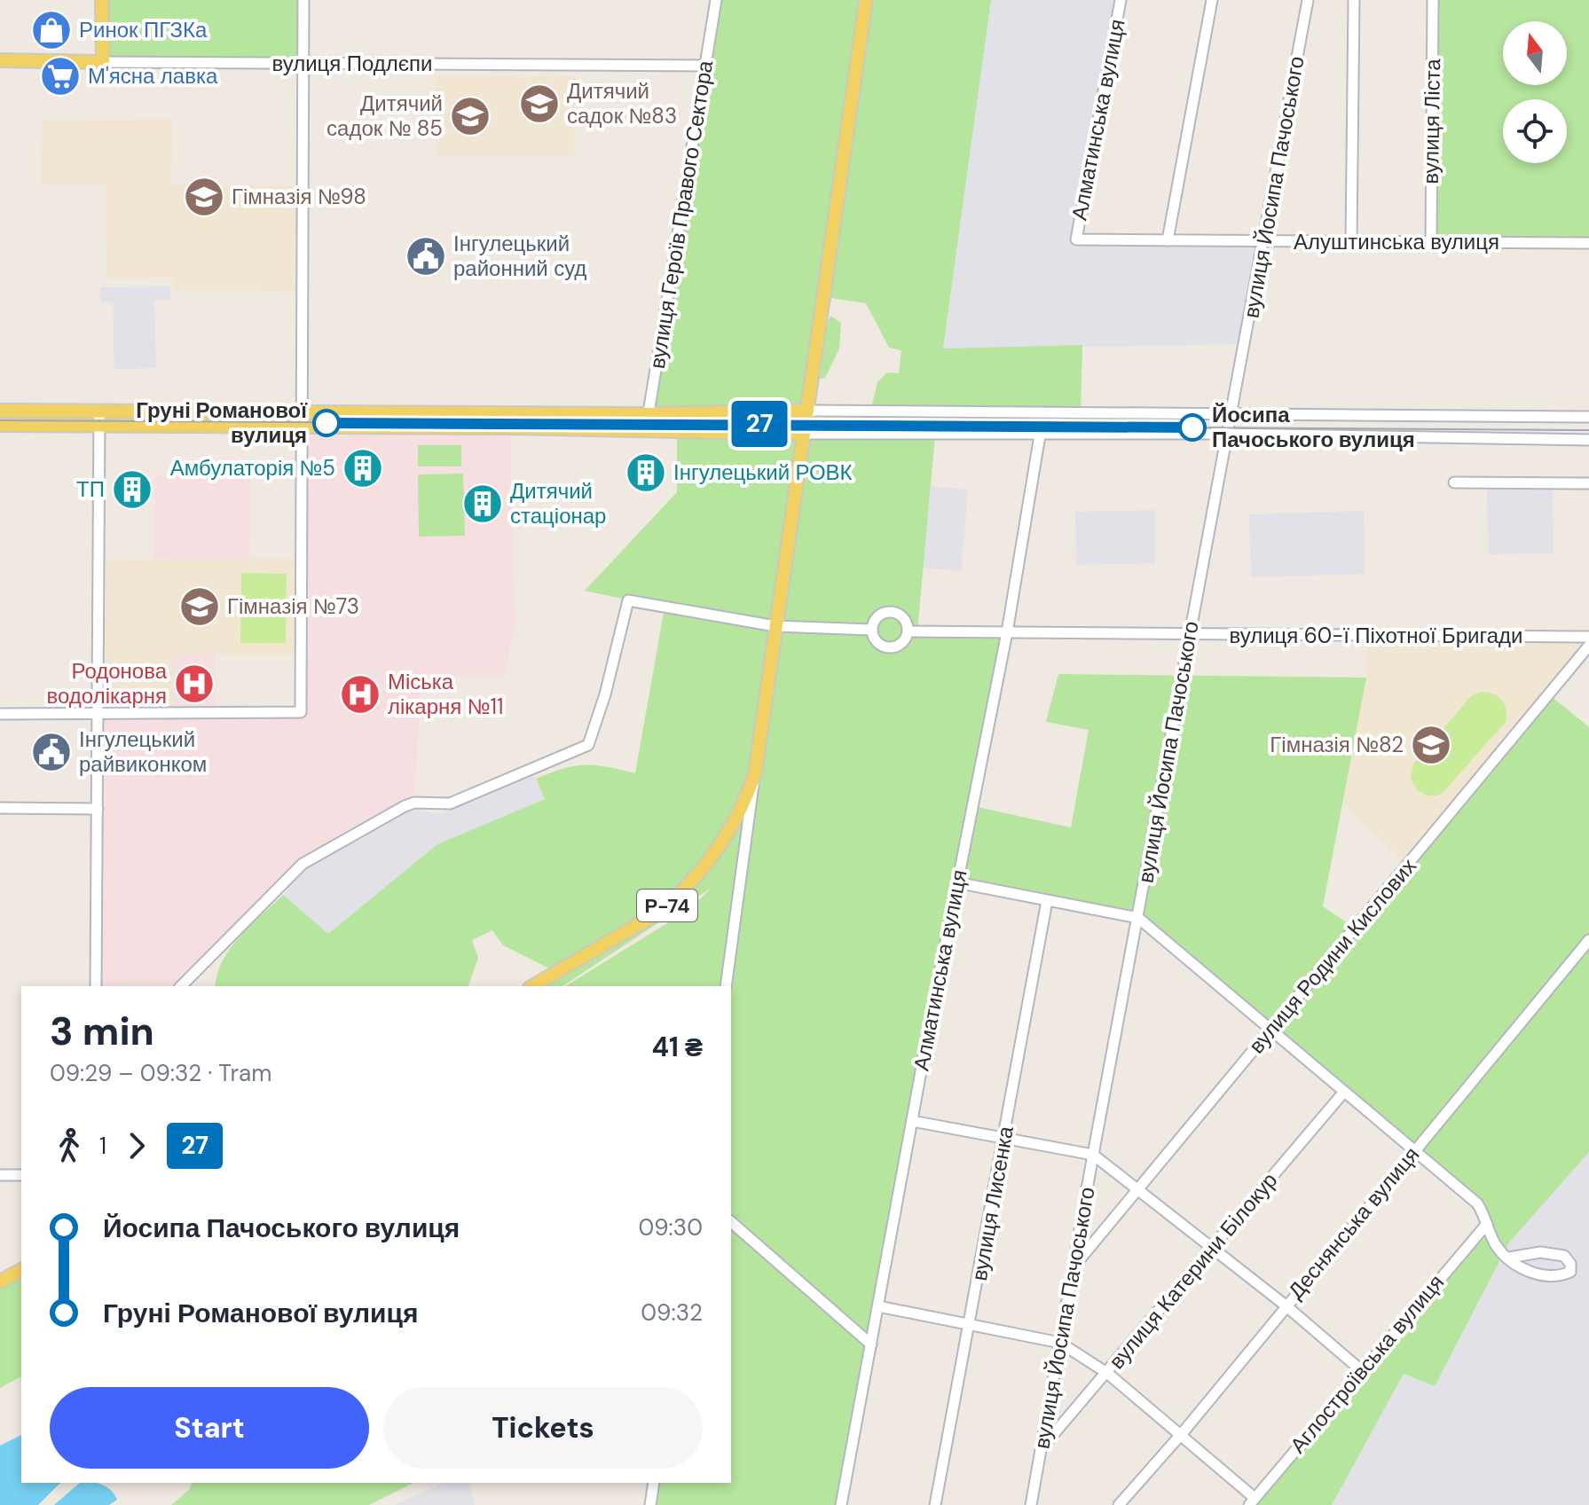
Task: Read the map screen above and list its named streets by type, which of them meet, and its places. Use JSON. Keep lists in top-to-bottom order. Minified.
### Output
{"streets":{"main road":["вулиця Подлєпи","Р-74"],"street":["Алматинська вулиця","вулиця Ліста","вулиця Йосипа Пачоського","вулиця Героїв Правого Сектора","Алуштинська вулиця","вулиця 60-ї Піхотної Бригади","вулиця Родини Кислових","вулиця Лисенка","Деснянська вулиця","вулиця Катерини Білокур","Аглостроївська вулиця"]},"crossings":[["вулиця Подлєпи","вулиця Героїв Правого Сектора"],["Алматинська вулиця","Алуштинська вулиця"],["Алматинська вулиця","вулиця 60-ї Піхотної Бригади"],["вулиця Ліста","Алуштинська вулиця"],["вулиця Йосипа Пачоського","Алуштинська вулиця"],["вулиця Йосипа Пачоського","вулиця 60-ї Піхотної Бригади"],["вулиця Йосипа Пачоського","вулиця Родини Кислових"],["вулиця Йосипа Пачоського","вулиця Катерини Білокур"]],"places":{"shop":["Ринок ПГЗКа"],"supermarket":["М'ясна лавка"],"school or university":["Дитячий садок №83","Дитячий садок № 85","Гімназія №98","Гімназія №73","Гімназія №82"],"public building":["Інгулецький районний суд","Інгулецький райвиконком"],"other":["Груні Романової вулиця","Йосипа Пачоського вулиця"],"building":["Амбулаторія №5","Інгулецький РОВК","ТП","Дитячий стаціонар"],"hospital":["Родонова водолікарня","Міська лікарня №11"]},"lines":["tram line 27"],"north":"top","page":{"on_map":"27","heading":["3 min","09:29 – 09:32 · Tram","41 ₴"],"legs":["1","27"],"list":[{"name":"Йосипа Пачоського вулиця","value":"09:30"},{"name":"Груні Романової вулиця","value":"09:32"}],"buttons":["Start","Tickets"]}}
